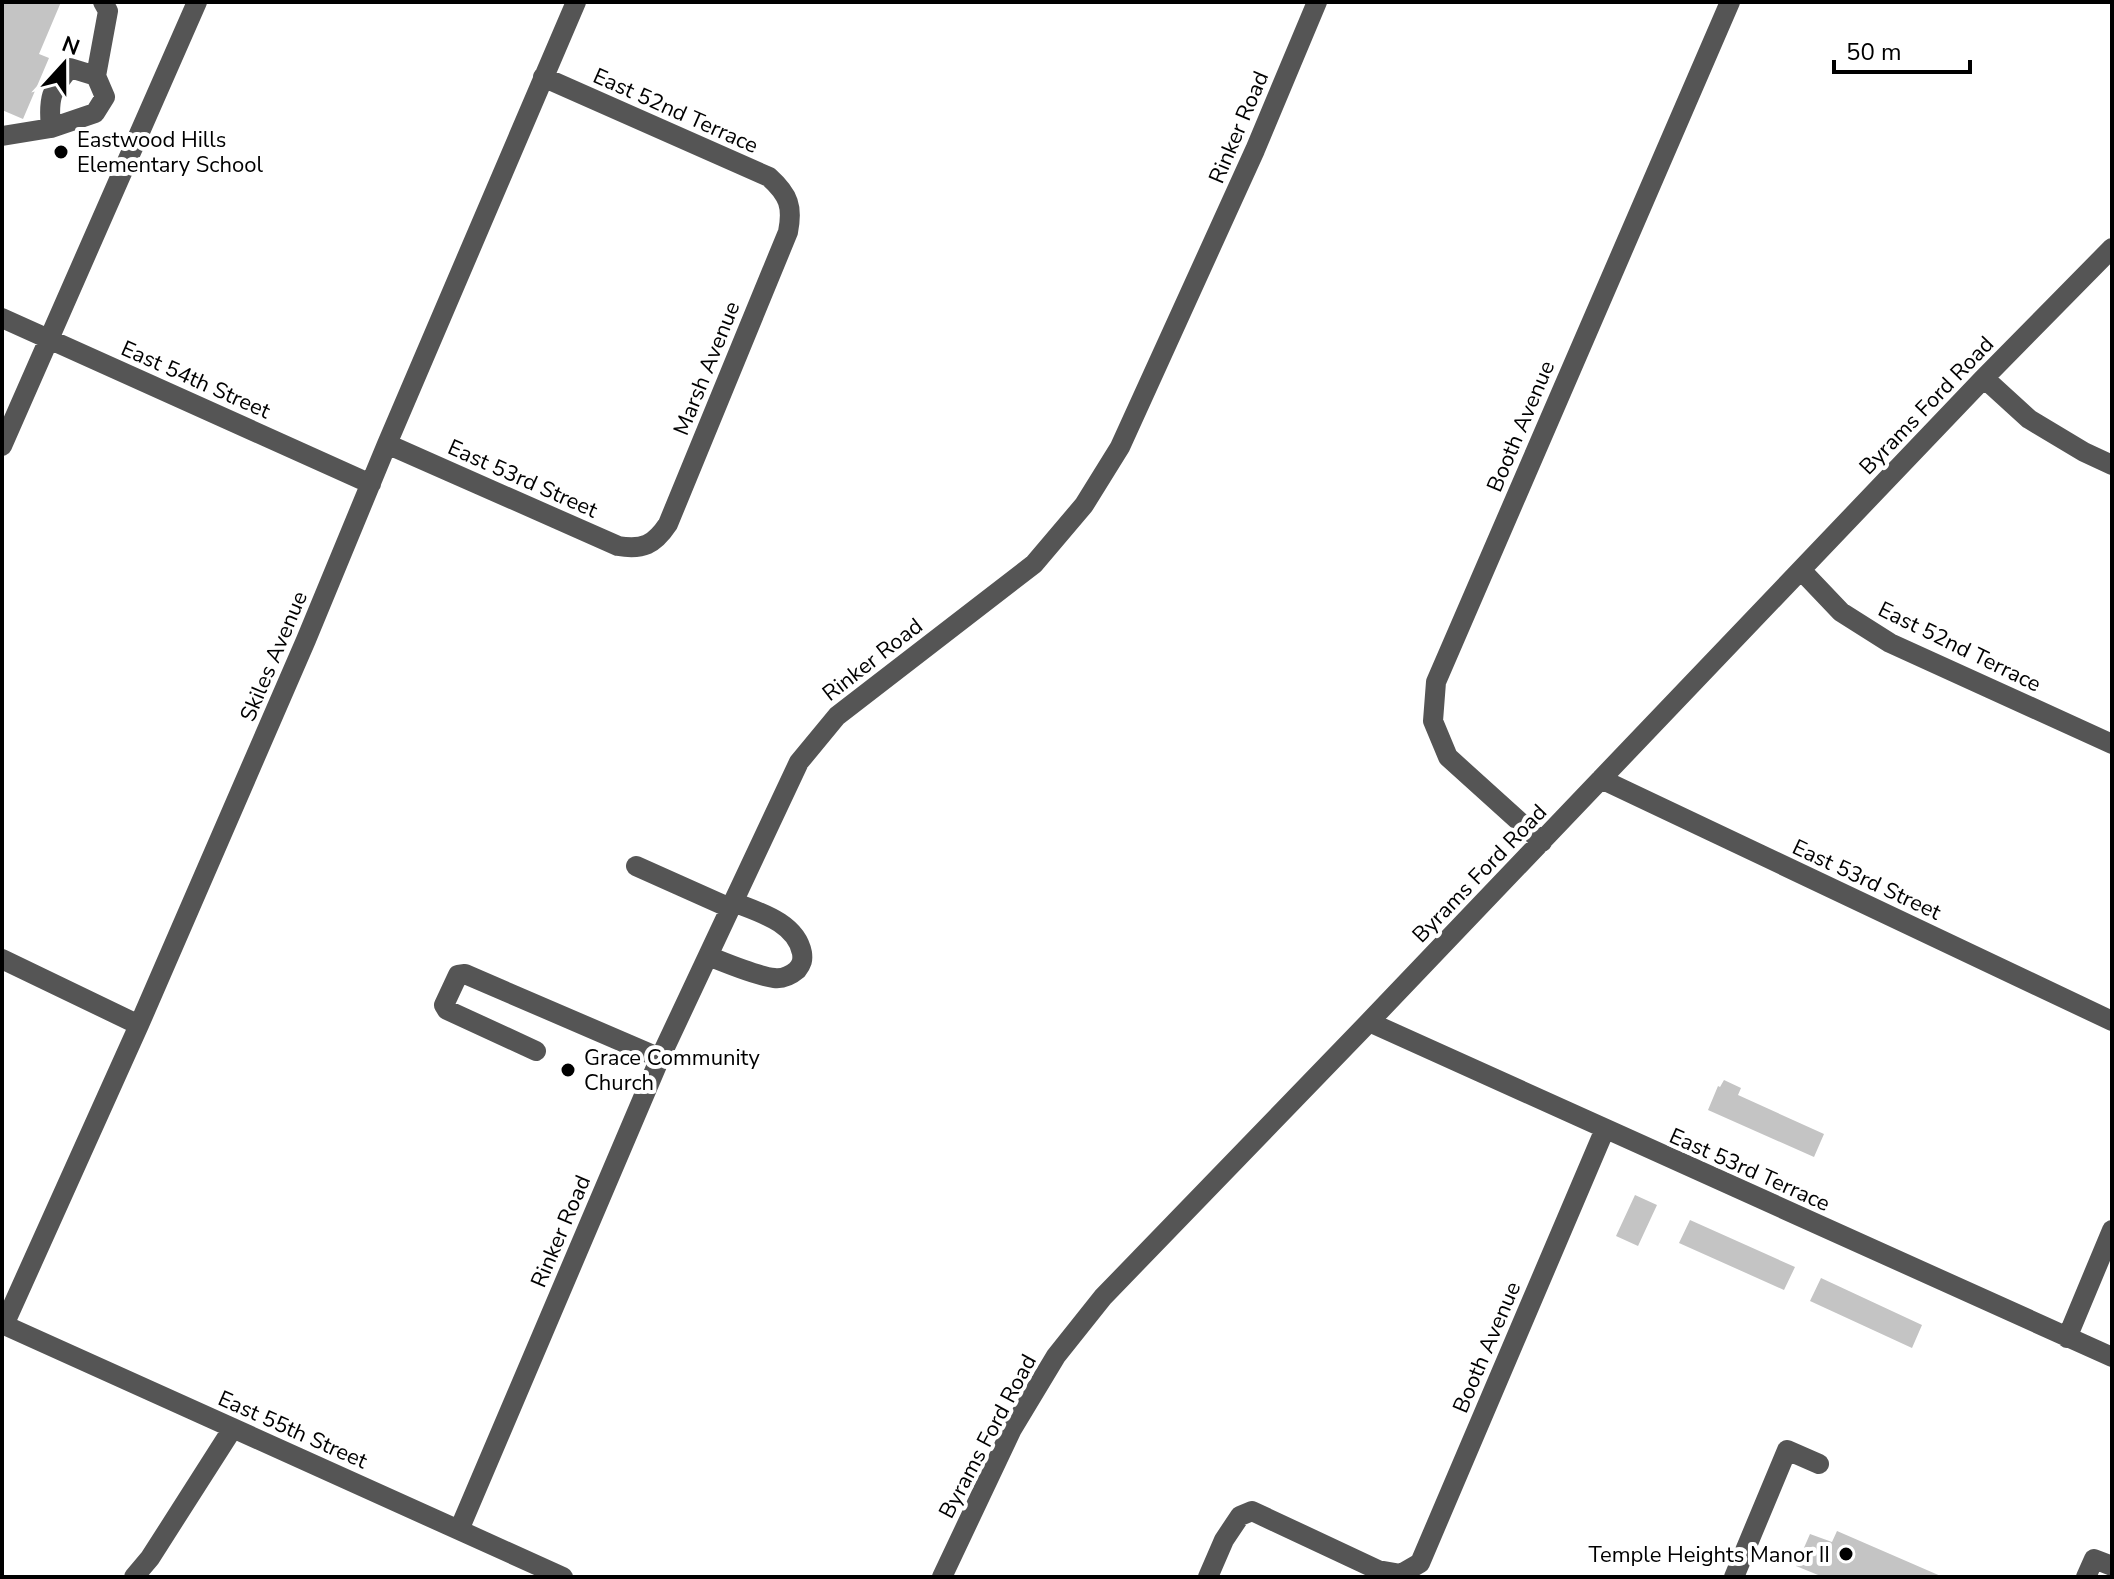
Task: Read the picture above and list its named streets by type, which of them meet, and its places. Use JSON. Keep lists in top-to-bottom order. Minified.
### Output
{"streets":{"street":["East 52nd Terrace","Rinker Road","Marsh Avenue","East 54th Street","Byrams Ford Road","Booth Avenue","East 53rd Street","Skiles Avenue","East 53rd Terrace","East 55th Street"]},"crossings":[["East 52nd Terrace","Marsh Avenue"],["East 52nd Terrace","Byrams Ford Road"],["East 52nd Terrace","Skiles Avenue"],["Rinker Road","East 55th Street"],["Marsh Avenue","East 53rd Street"],["East 54th Street","Skiles Avenue"],["Byrams Ford Road","Booth Avenue"],["Byrams Ford Road","East 53rd Street"],["Byrams Ford Road","East 53rd Terrace"],["Booth Avenue","East 53rd Terrace"],["East 53rd Street","Skiles Avenue"],["Skiles Avenue","East 55th Street"]],"places":["Eastwood Hills Elementary School","Grace Community Church","Temple Heights Manor II"],"scale_bar":"50 m","north":"top"}
